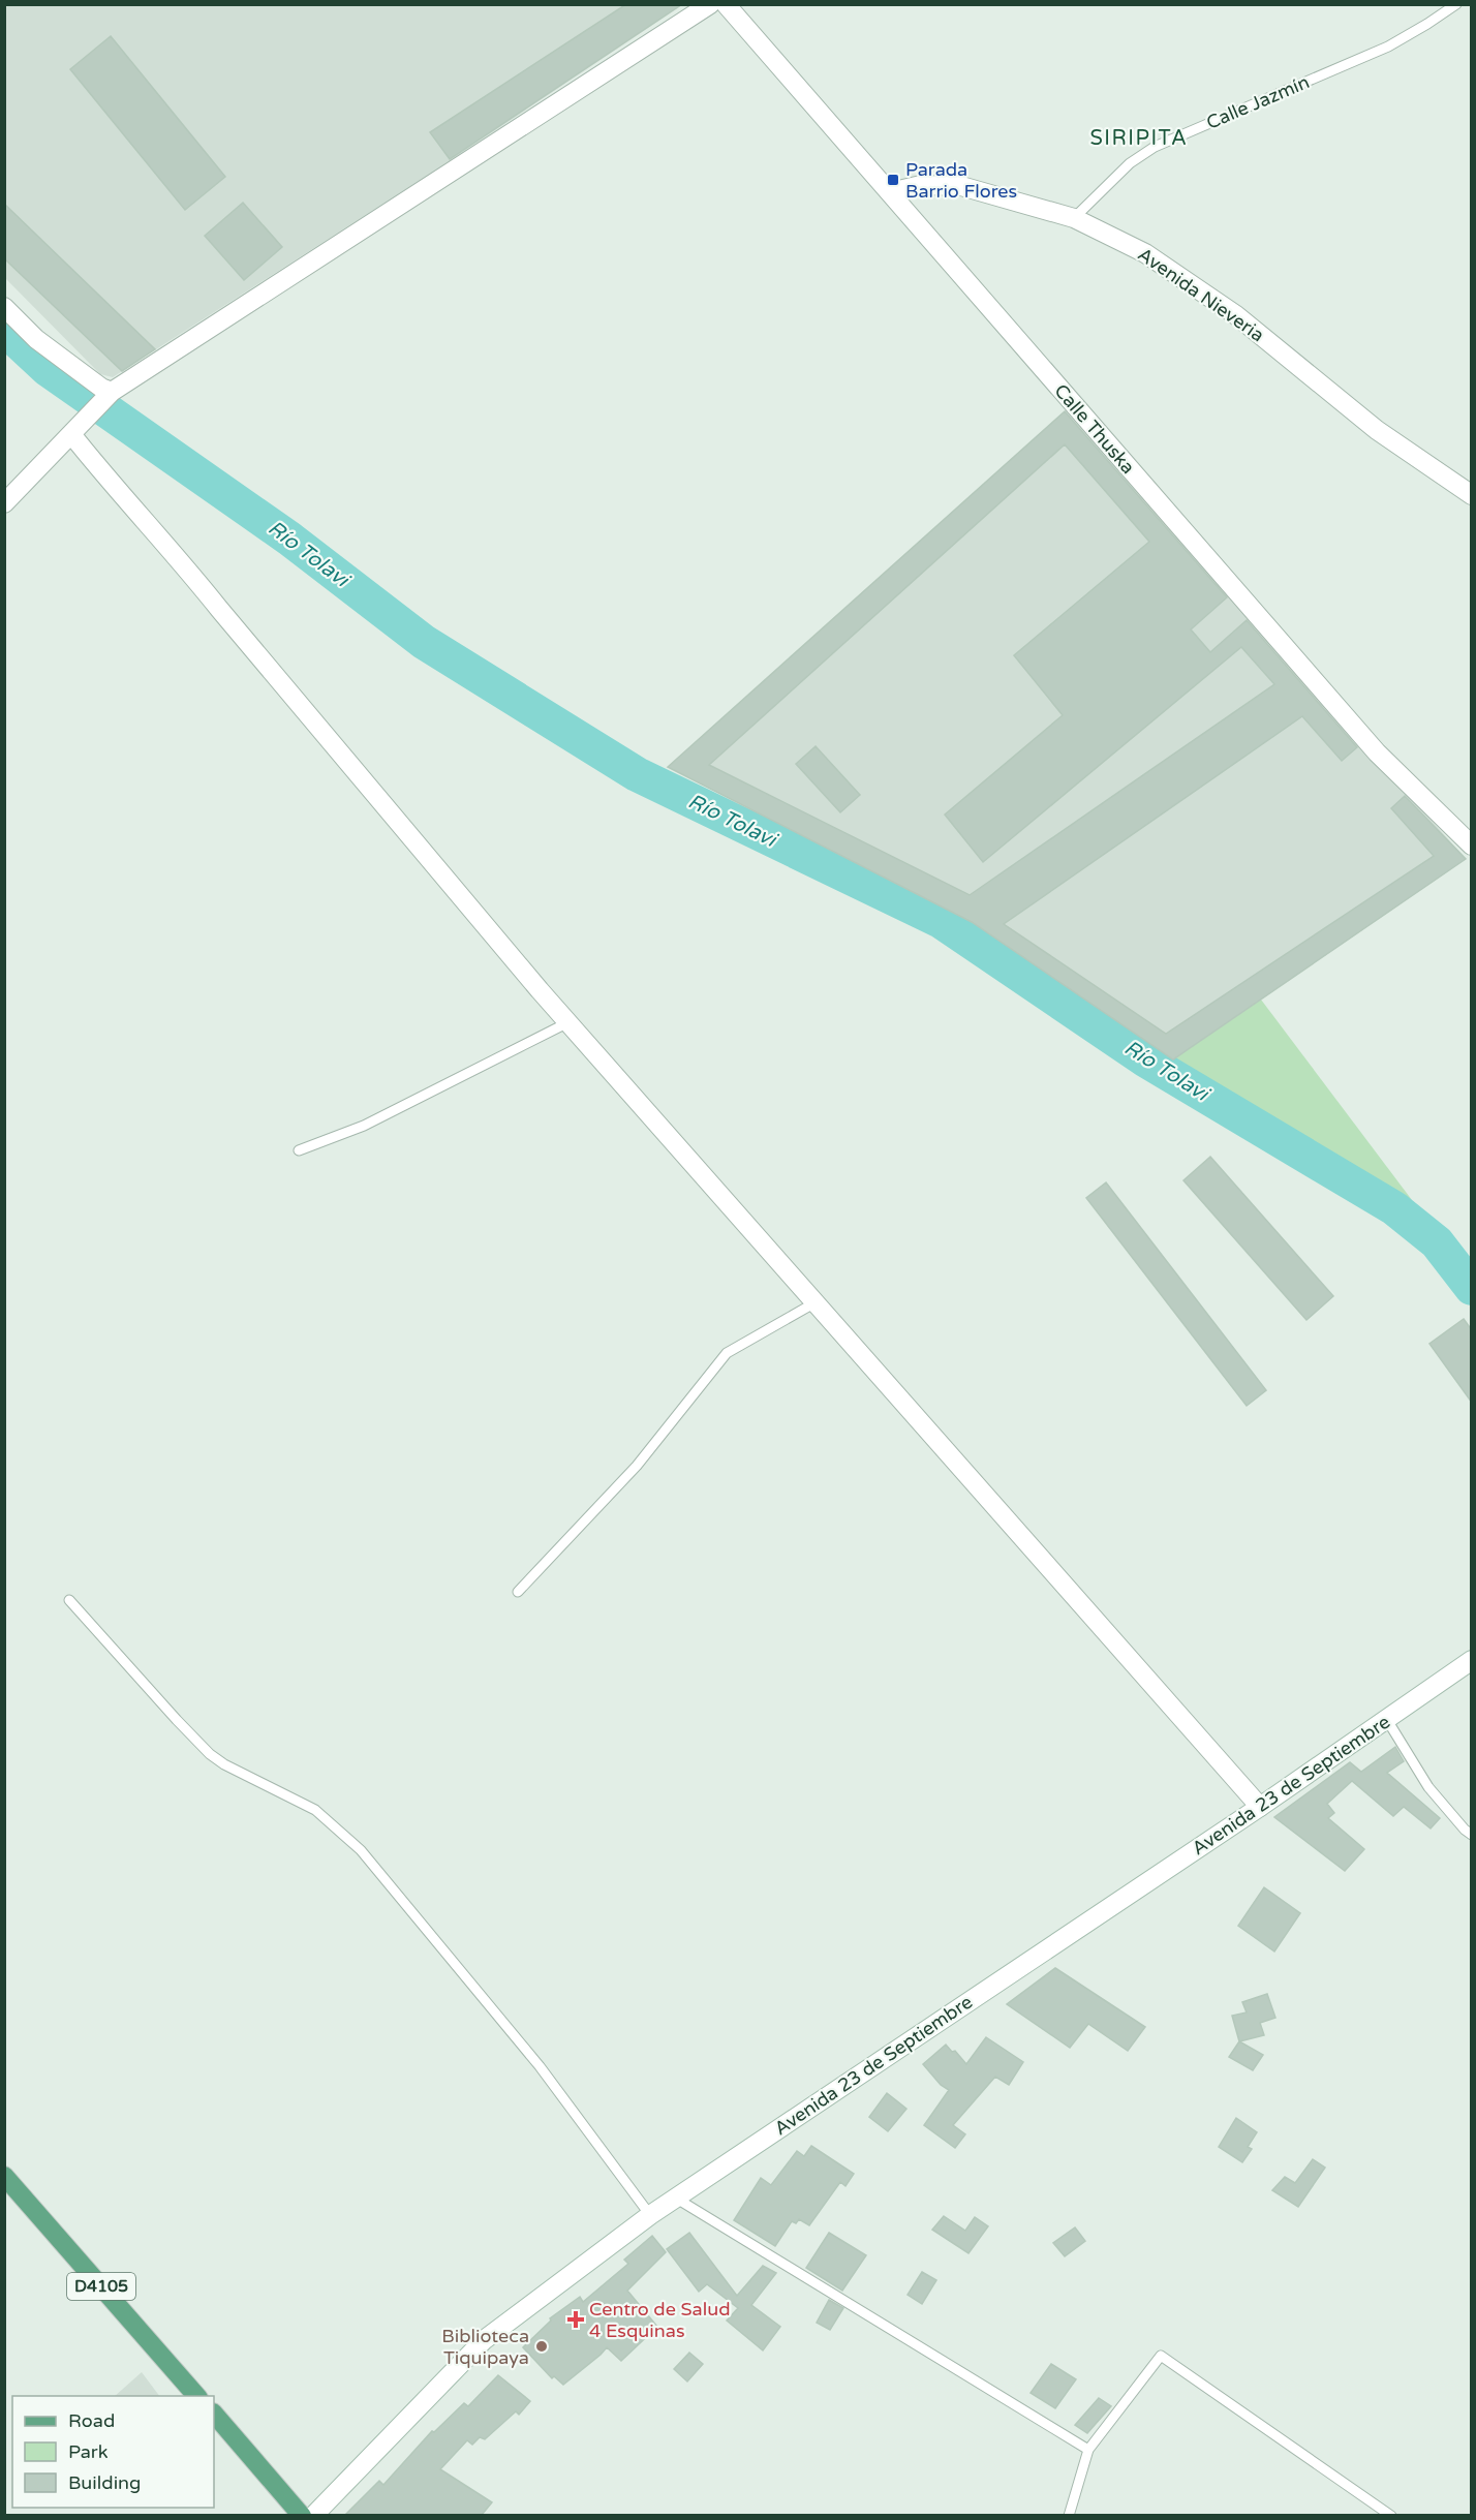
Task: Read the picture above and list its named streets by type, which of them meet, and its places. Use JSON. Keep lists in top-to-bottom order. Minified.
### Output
{"streets":{"main road":["D4105"],"street":["Avenida Nieveria","Calle Thuska","Avenida 23 de Septiembre"],"lane":["Calle Jazmín"]},"crossings":[["Calle Jazmín","Avenida Nieveria"],["Avenida Nieveria","Calle Thuska"]],"districts":["SIRIPITA"],"water":["Río Tolavi"],"places":{"transit":["Parada Barrio Flores"],"health":["Centro de Salud 4 Esquinas"],"other":["Biblioteca Tiquipaya"]},"legend":["Road","Park","Building"]}
